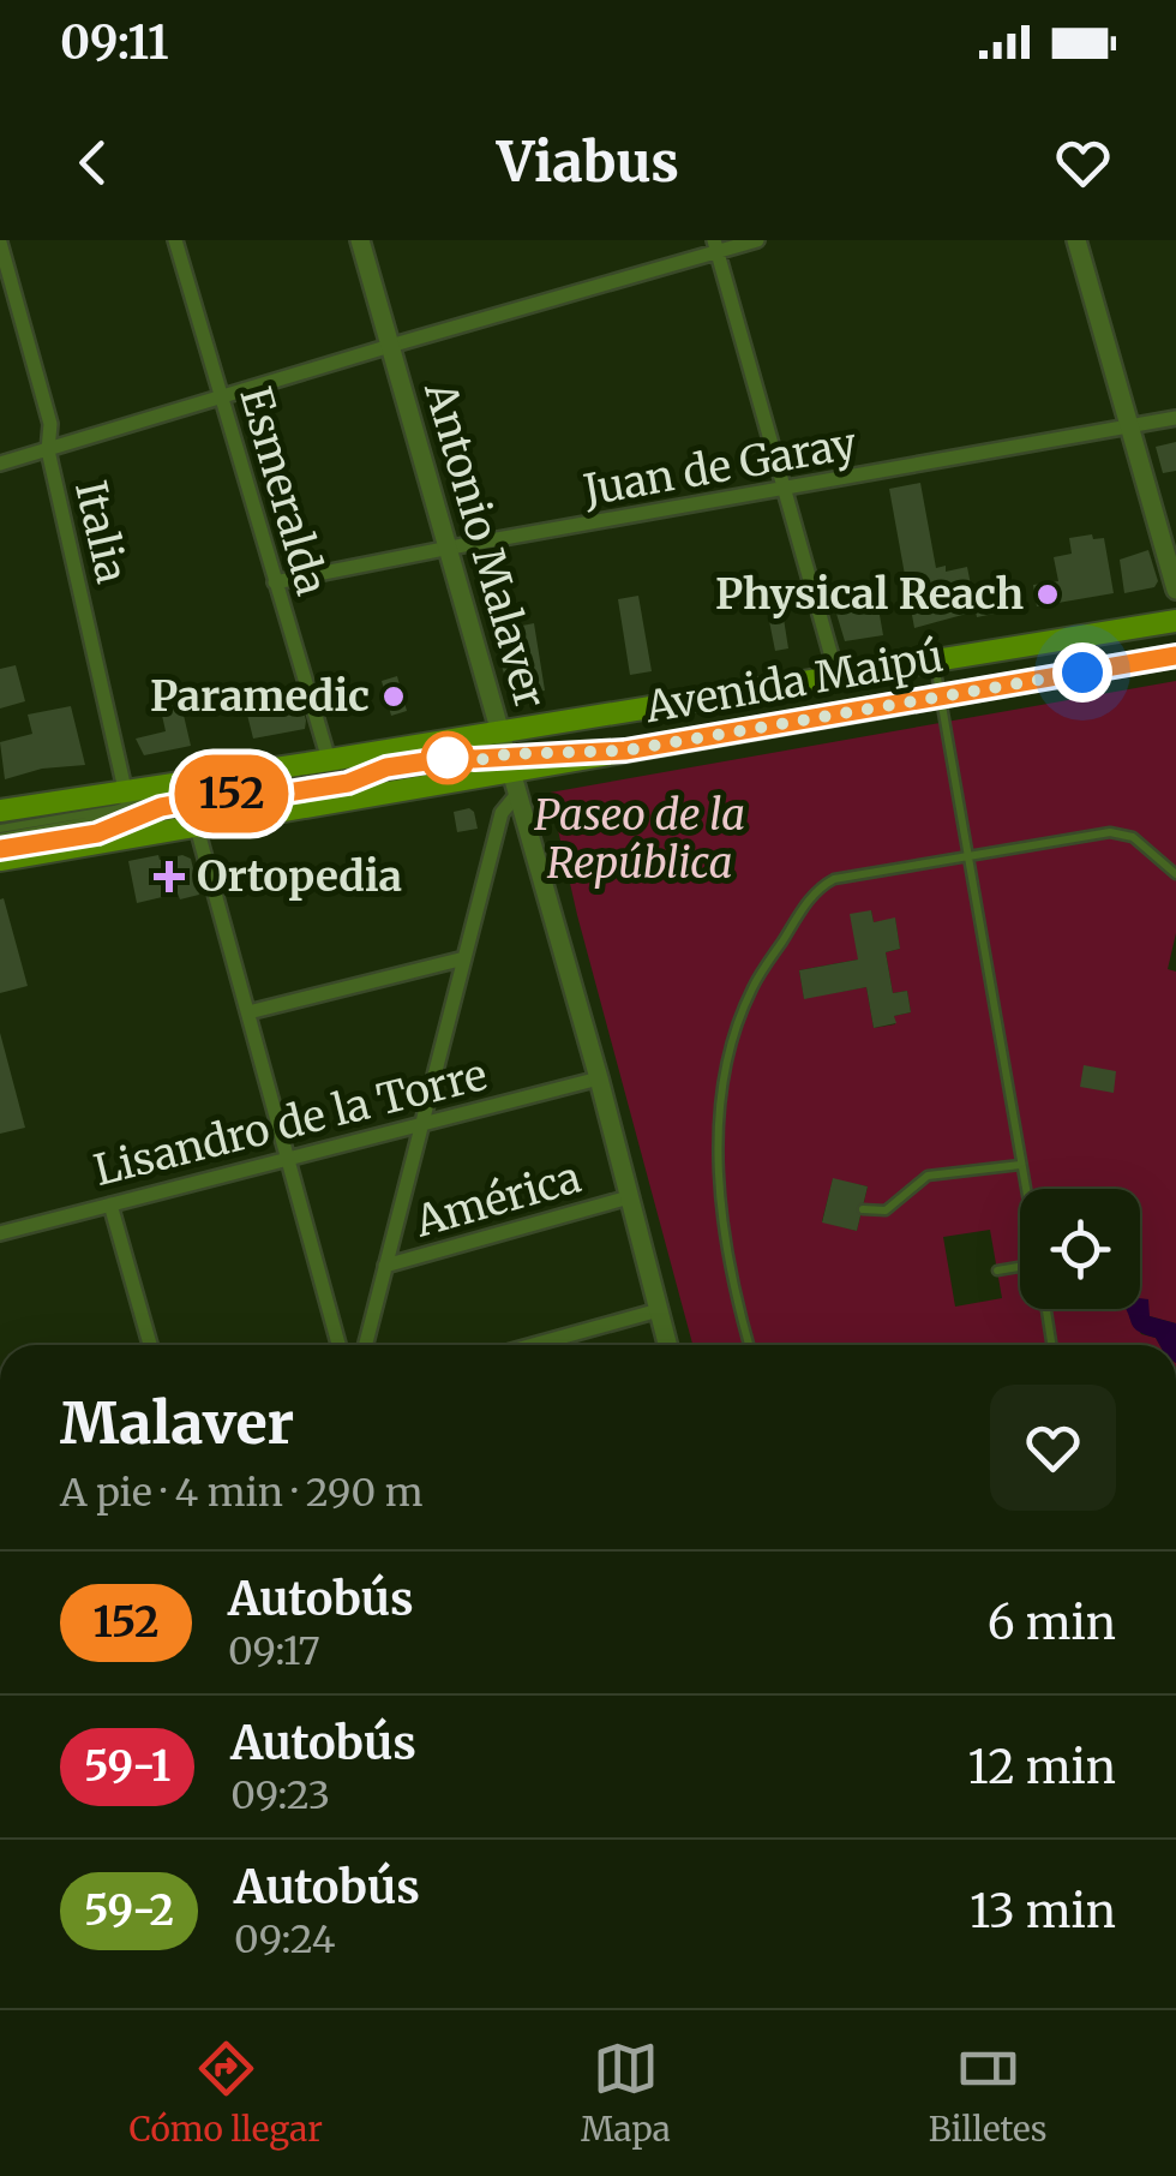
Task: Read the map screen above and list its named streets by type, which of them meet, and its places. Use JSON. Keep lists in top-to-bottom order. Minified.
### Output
{"streets":{"main road":["Avenida Maipú"],"street":["Juan de Garay","Esmeralda","Italia","Antonio Malaver","Lisandro de la Torre","América"]},"crossings":[["Juan de Garay","Esmeralda"],["Juan de Garay","Antonio Malaver"],["Esmeralda","Avenida Maipú"],["Italia","Avenida Maipú"],["Antonio Malaver","Avenida Maipú"],["Antonio Malaver","Lisandro de la Torre"],["Antonio Malaver","América"]],"parks":["Paseo de la República"],"places":{"other":["Physical Reach","Paramedic"],"health":["Ortopedia"]},"lines":["bus line 152"],"page":{"status":"09:11","header":"Viabus","on_map":"152","heading":["Malaver","A pie · 4 min · 290 m"],"list":[{"mark":"152","name":"Autobús","note":"09:17","value":"6 min"},{"mark":"59-1","name":"Autobús","note":"09:23","value":"12 min"},{"mark":"59-2","name":"Autobús","note":"09:24","value":"13 min"}],"tabs":["Cómo llegar","Mapa","Billetes"]}}
